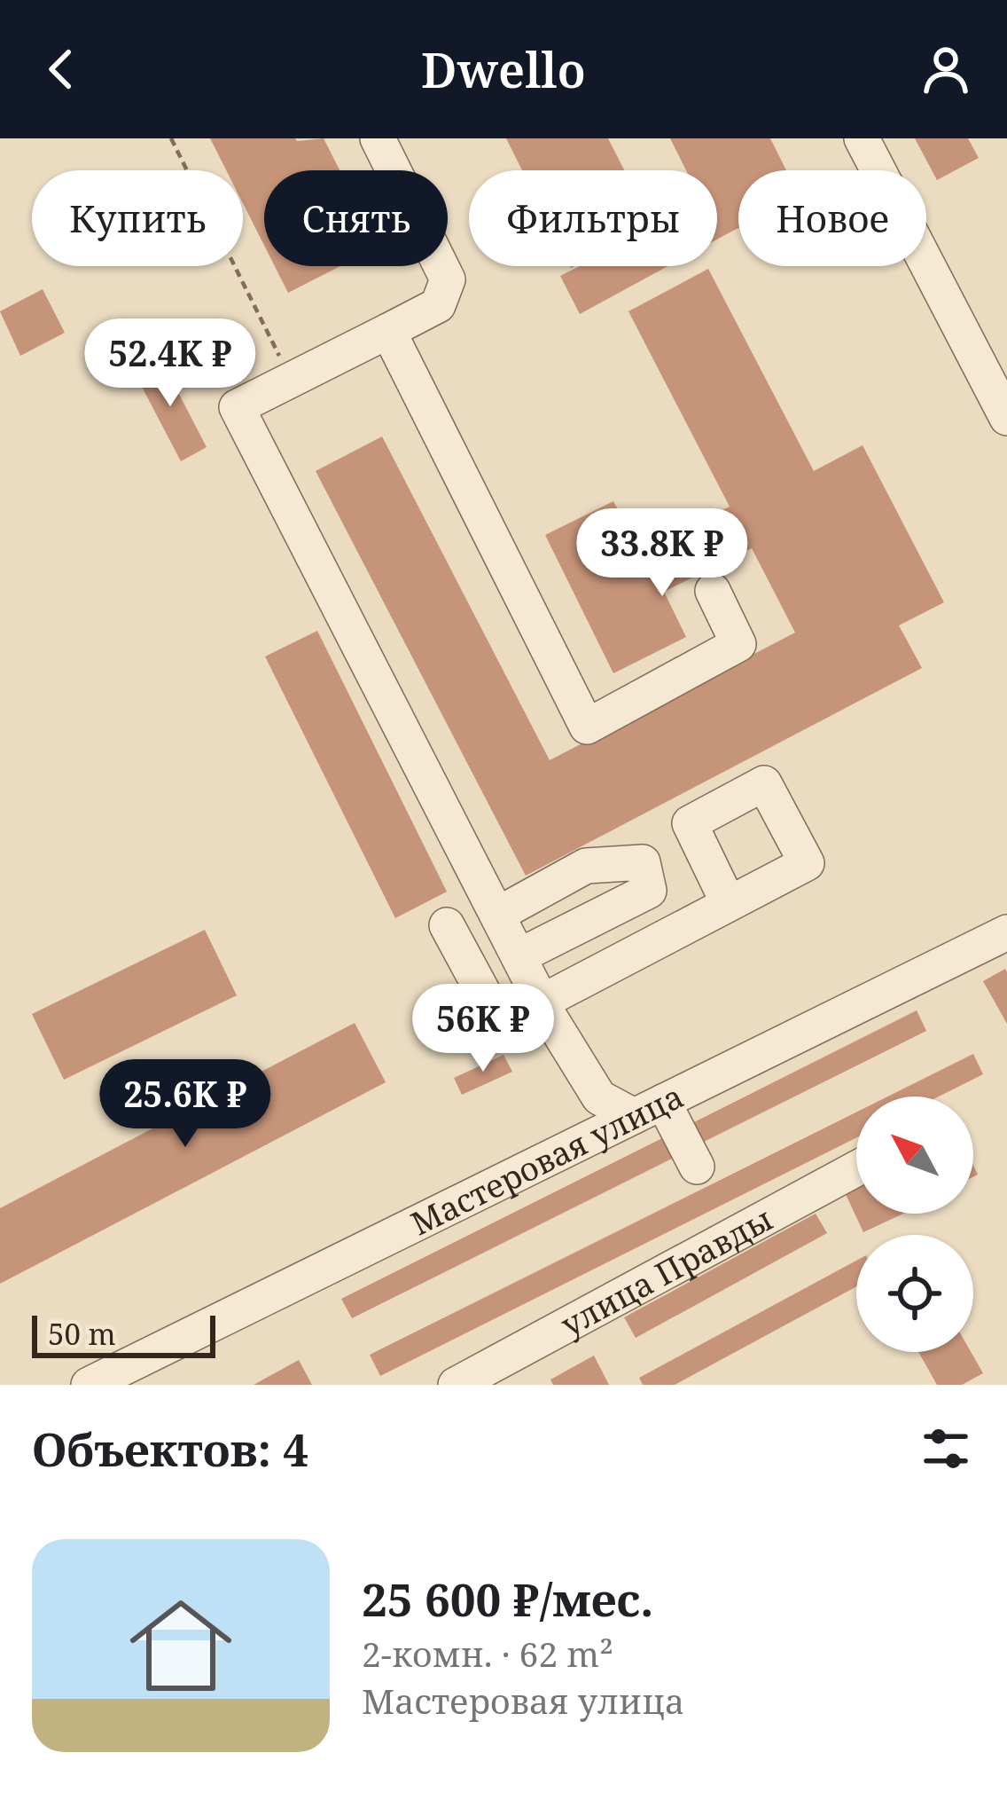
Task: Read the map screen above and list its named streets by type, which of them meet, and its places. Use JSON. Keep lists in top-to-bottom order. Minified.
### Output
{"streets":{"street":["Мастеровая улица","улица Правды"]},"scale_bar":"50 m","north":"top left","page":{"header":"Dwello","chip":["Купить","Снять","Фильтры","Новое"],"price":["52.4K ₽","33.8K ₽","56K ₽","25.6K ₽"],"scale":"50 m","heading":"Объектов: 4","list":[{"name":"25 600 ₽/мес.","note":"2-комн. · 62 m² · Мастеровая улица"}]}}
